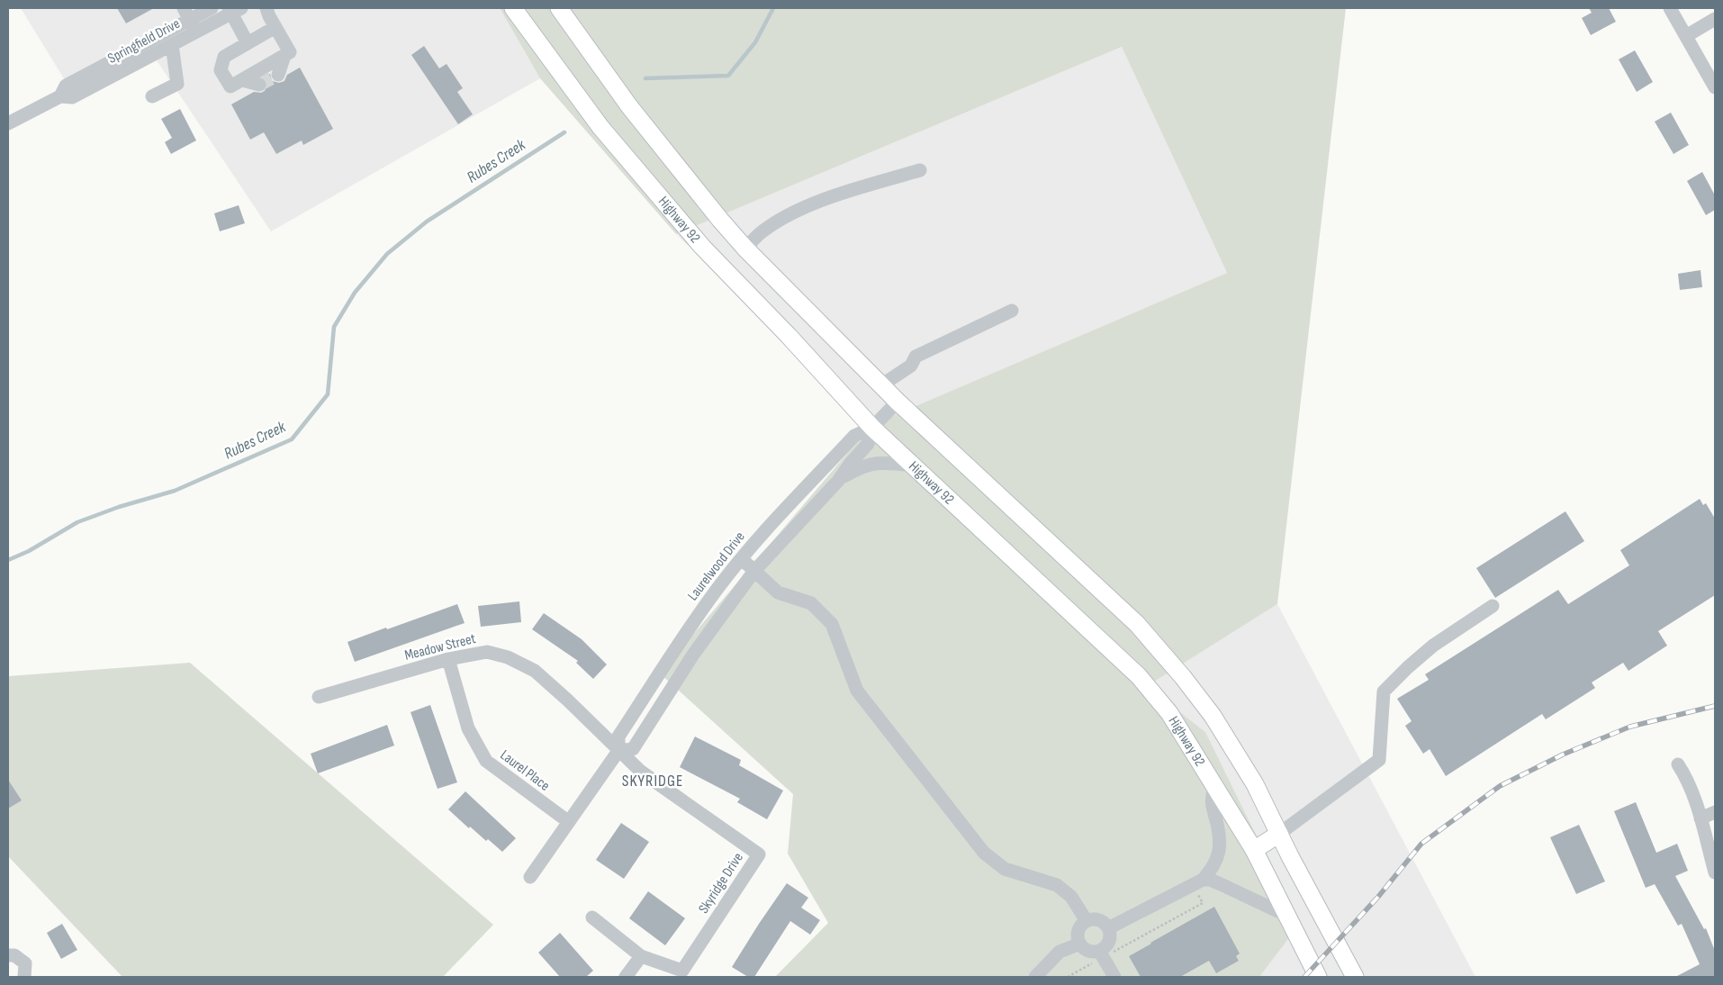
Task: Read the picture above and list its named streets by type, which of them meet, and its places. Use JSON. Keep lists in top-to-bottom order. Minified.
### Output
{"streets":{"main road":["Highway 92"],"street":["Springfield Drive","Laurelwood Drive","Meadow Street","Laurel Place","Skyridge Drive"]},"crossings":[["Highway 92","Laurelwood Drive"],["Laurelwood Drive","Meadow Street"],["Laurelwood Drive","Laurel Place"],["Laurelwood Drive","Skyridge Drive"],["Meadow Street","Laurel Place"],["Meadow Street","Skyridge Drive"]],"districts":["SKYRIDGE"],"water":["Rubes Creek"]}
